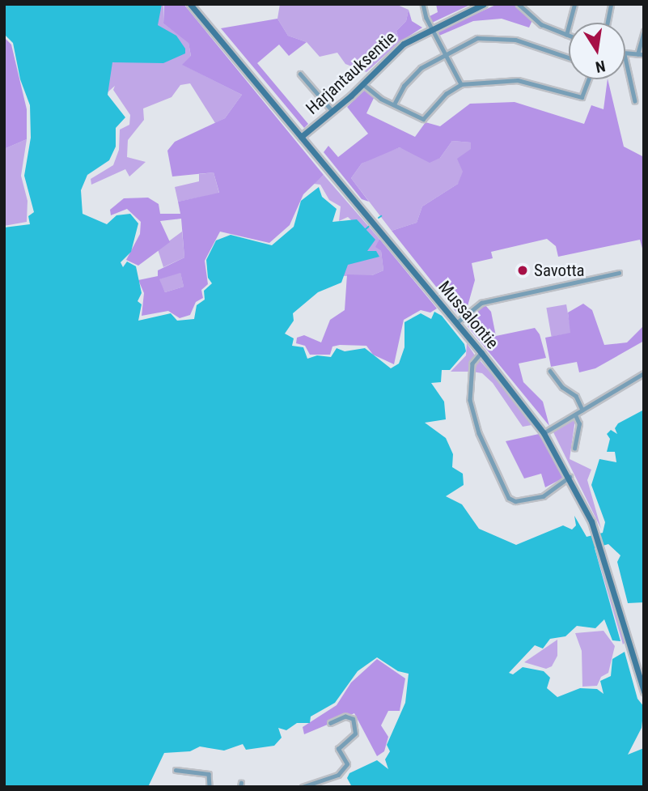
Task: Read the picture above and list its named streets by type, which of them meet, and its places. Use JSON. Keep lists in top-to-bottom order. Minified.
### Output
{"streets":{"main road":["Harjantauksentie","Mussalontie"]},"crossings":[["Harjantauksentie","Mussalontie"]],"places":["Savotta"],"north":"bottom"}
